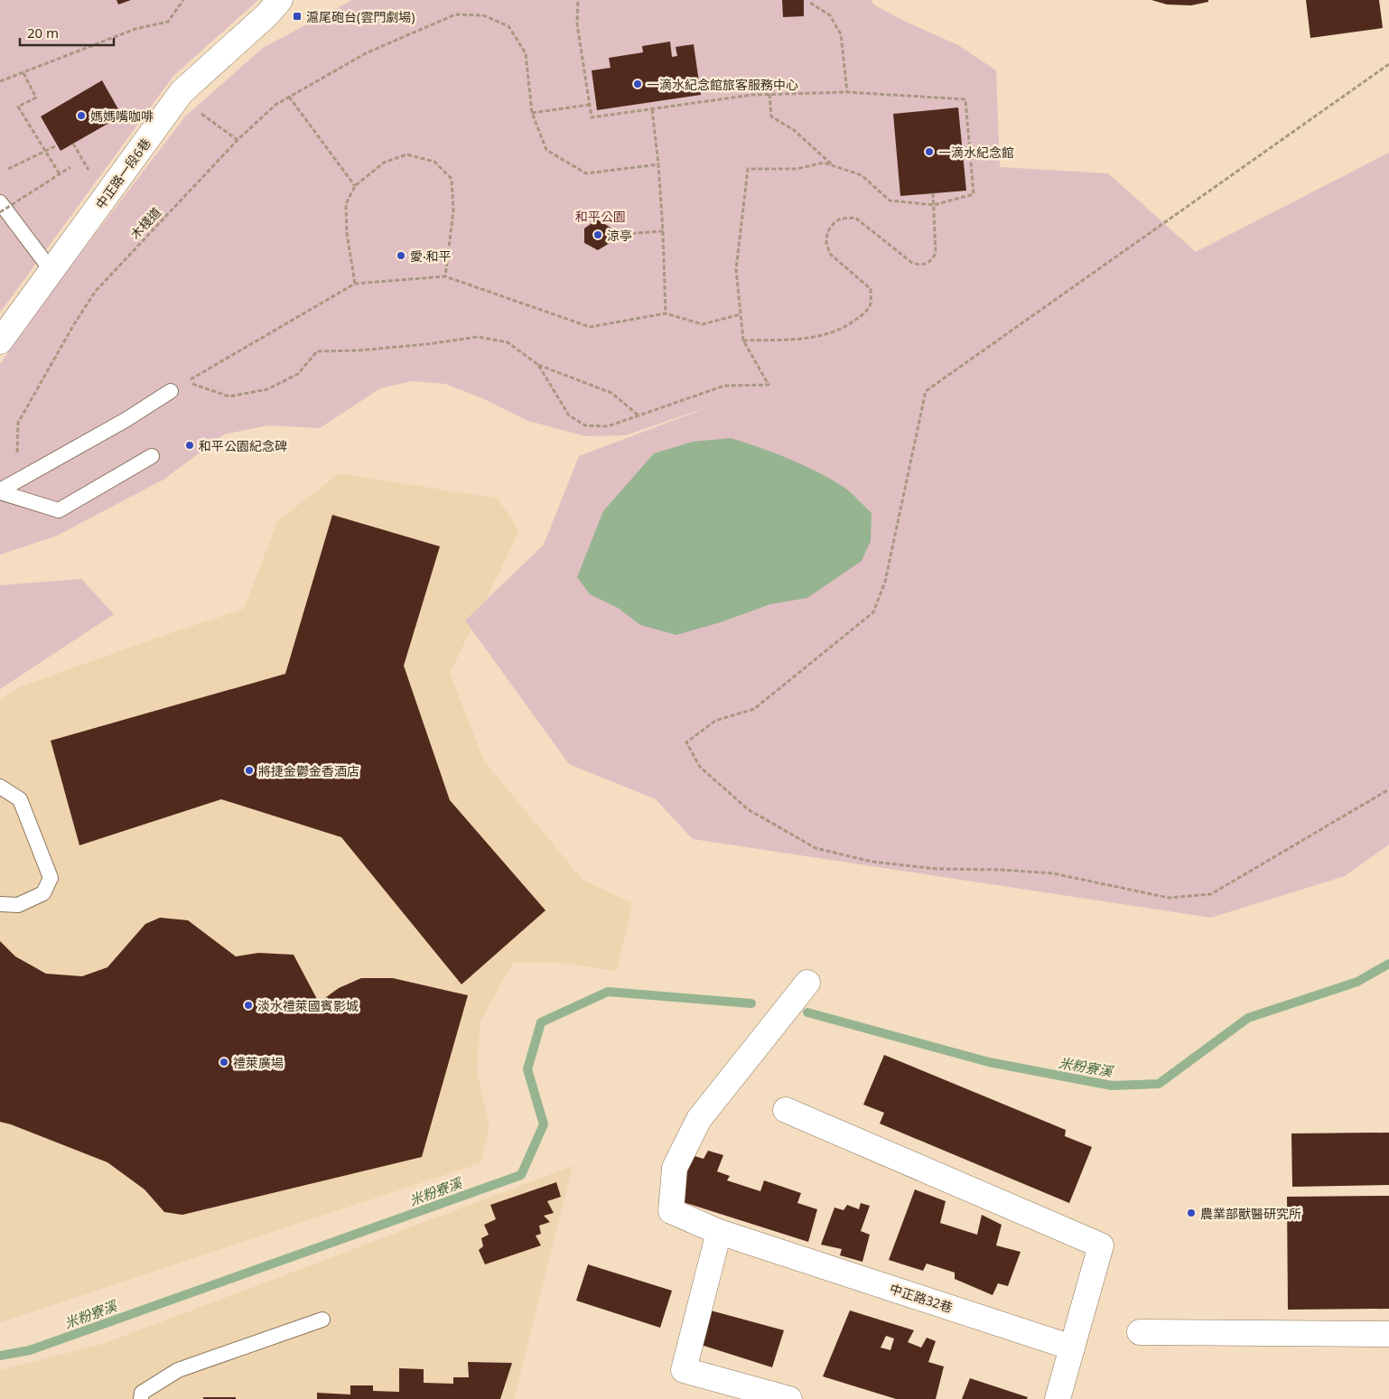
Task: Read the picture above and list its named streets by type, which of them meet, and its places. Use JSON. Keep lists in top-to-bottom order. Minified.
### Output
{"streets":{"street":["中正路一段6巷","中正路32巷"],"path":["木棧道"]},"water":["米粉寮溪"],"parks":["和平公園"],"places":{"transit":["滬尾砲台(雲門劇場)"],"other":["一滴水紀念館旅客服務中心","媽媽嘴咖啡","一滴水紀念館","涼亭","愛‧和平","和平公園紀念碑","將捷金鬱金香酒店","淡水禮萊國賓影城","禮萊廣場","農業部獸醫研究所"]},"scale_bar":"20 m"}
